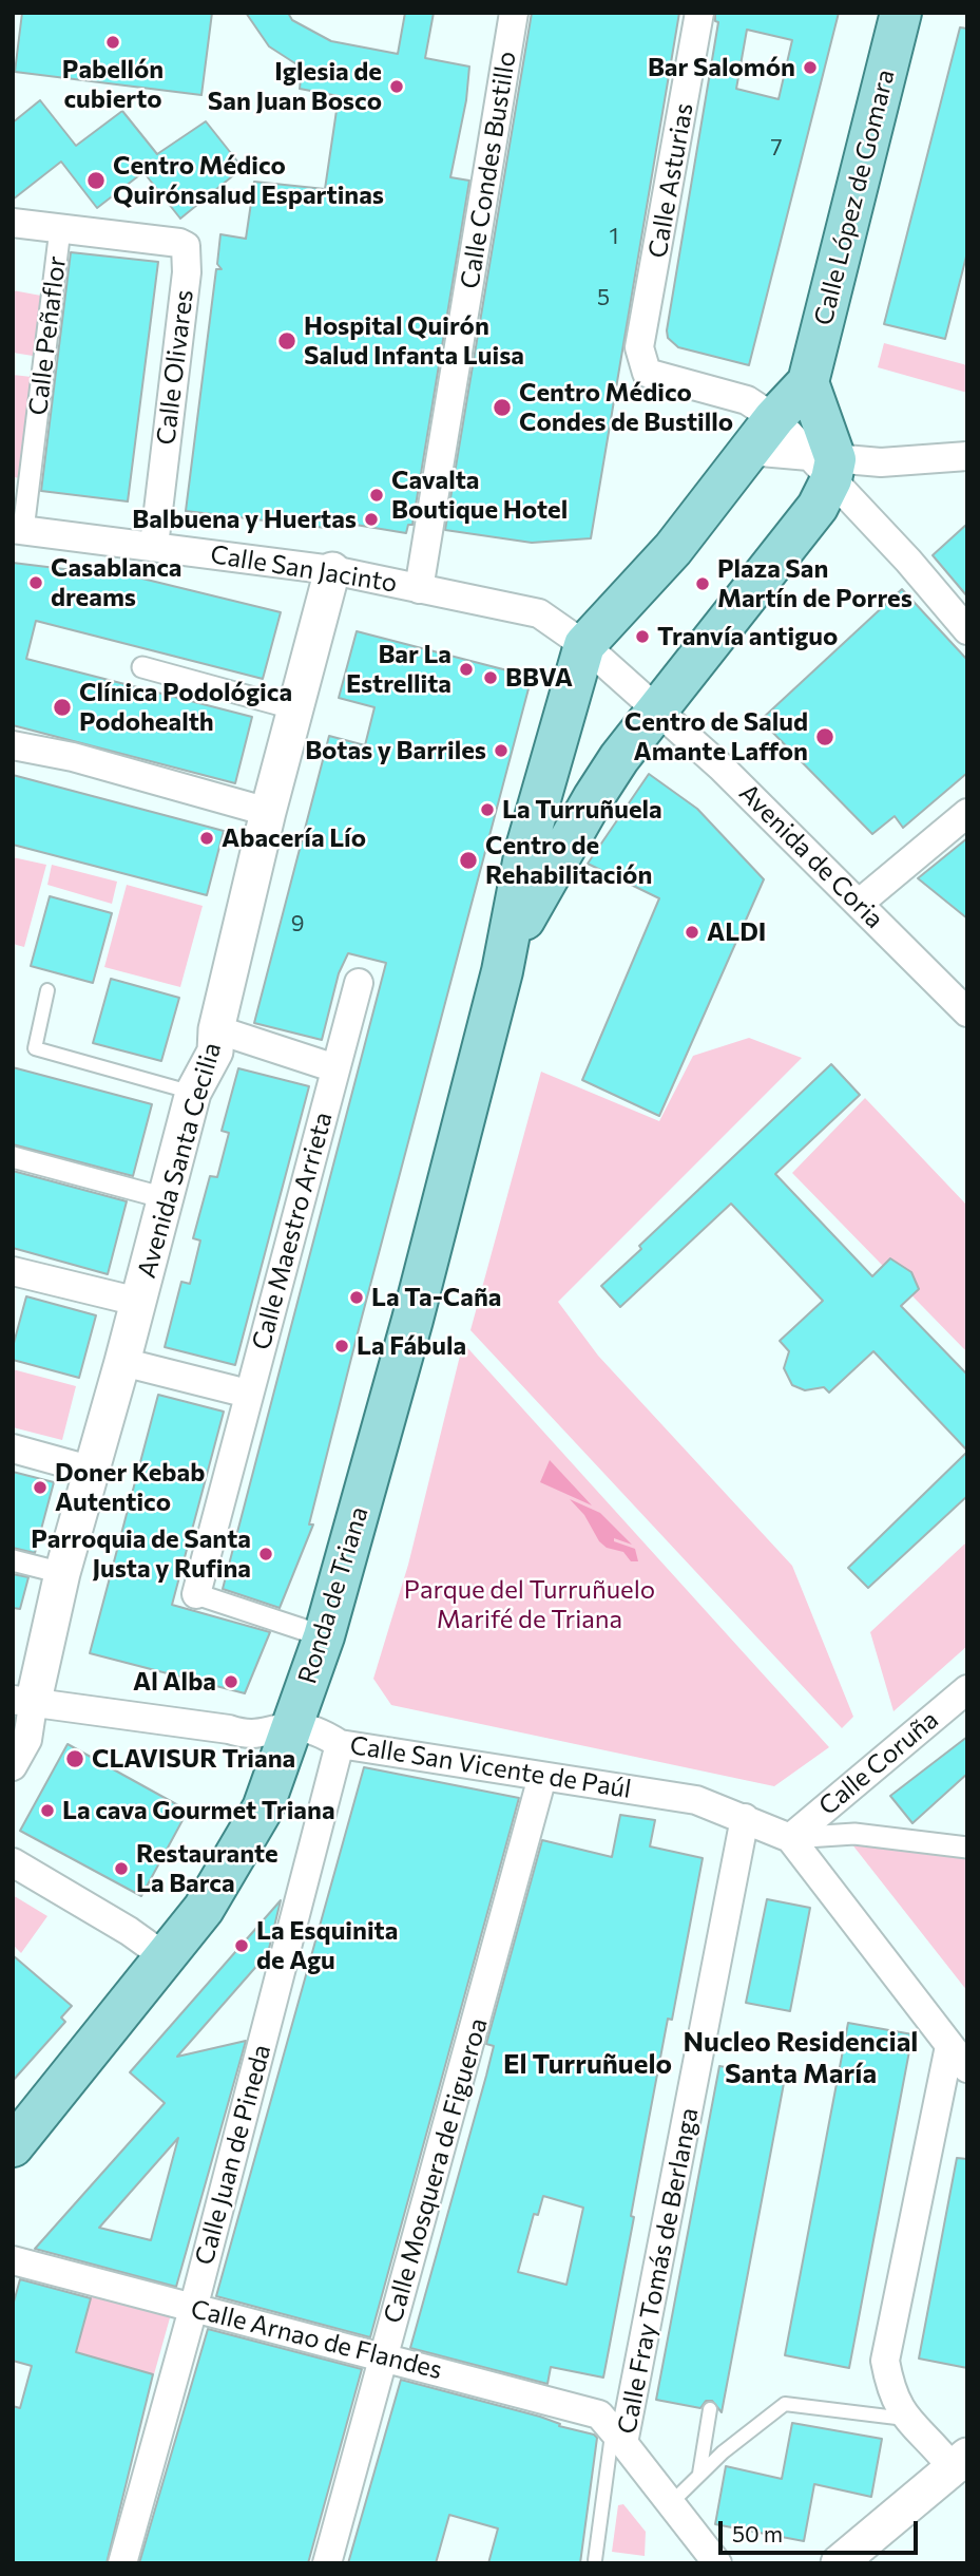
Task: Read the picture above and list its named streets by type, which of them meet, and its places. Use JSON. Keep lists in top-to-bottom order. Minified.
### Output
{"streets":{"main road":["Calle López de Gomara","Ronda de Triana"],"street":["Calle Condes Bustillo","Calle Asturias","Calle Peñaflor","Calle Olivares","Calle San Jacinto","Avenida de Coria","Avenida Santa Cecilia","Calle Maestro Arrieta","Calle Coruña","Calle San Vicente de Paúl","Calle Juan de Pineda","Calle Mosquera de Figueroa","Calle Fray Tomás de Berlanga","Calle Arnao de Flandes"]},"crossings":[["Calle Condes Bustillo","Calle San Jacinto"],["Calle Peñaflor","Calle Olivares"],["Calle Peñaflor","Calle San Jacinto"],["Calle Olivares","Calle San Jacinto"],["Calle San Jacinto","Avenida de Coria"],["Calle San Jacinto","Avenida Santa Cecilia"],["Calle San Jacinto","Ronda de Triana"],["Avenida de Coria","Ronda de Triana"],["Avenida Santa Cecilia","Calle San Vicente de Paúl"],["Ronda de Triana","Calle San Vicente de Paúl"],["Calle Coruña","Calle San Vicente de Paúl"],["Calle San Vicente de Paúl","Calle Juan de Pineda"],["Calle San Vicente de Paúl","Calle Mosquera de Figueroa"],["Calle San Vicente de Paúl","Calle Fray Tomás de Berlanga"],["Calle Juan de Pineda","Calle Arnao de Flandes"],["Calle Mosquera de Figueroa","Calle Arnao de Flandes"],["Calle Fray Tomás de Berlanga","Calle Arnao de Flandes"]],"districts":["Nucleo Residencial Santa María","El Turruñuelo"],"parks":["Parque del Turruñuelo Marifé de Triana"],"places":["Pabellón cubierto","Bar Salomón","Iglesia de San Juan Bosco","Centro Médico Quirónsalud Espartinas","Hospital Quirón Salud Infanta Luisa","Centro Médico Condes de Bustillo","Cavalta Boutique Hotel","Balbuena y Huertas","Casablanca dreams","Plaza San Martín de Porres","Tranvía antiguo","Bar La Estrellita","BBVA","Clínica Podológica Podohealth","Centro de Salud Amante Laffon","Botas y Barriles","La Turruñuela","Abacería Lío","Centro de Rehabilitación","ALDI","La Ta-Caña","La Fábula","Doner Kebab Autentico","Parroquia de Santa Justa y Rufina","Al Alba","CLAVISUR Triana","La cava Gourmet Triana","Restaurante La Barca","La Esquinita de Agu"],"house_numbers":["7","1","5","9"],"scale_bar":"50 m"}
